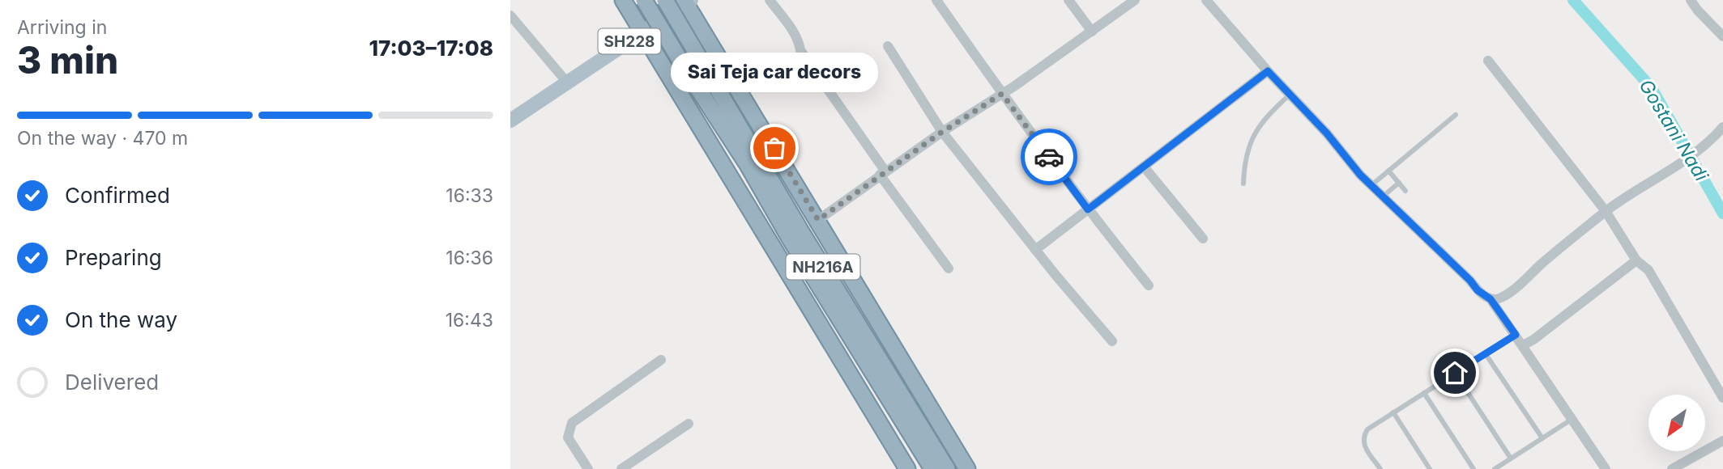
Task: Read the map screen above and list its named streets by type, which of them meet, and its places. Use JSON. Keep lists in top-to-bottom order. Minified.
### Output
{"streets":{"highway":["NH216A"],"main road":["SH228"]},"water":["Gostani Nadi"],"places":["Sai Teja car decors"],"north":"bottom left","page":{"heading":["3 min","Arriving in","17:03–17:08"],"bubble":"Sai Teja car decors","bar":"On the way · 470 m","list":[["Confirmed","16:33"],["Preparing","16:36"],["On the way","16:43"],"Delivered"]}}
